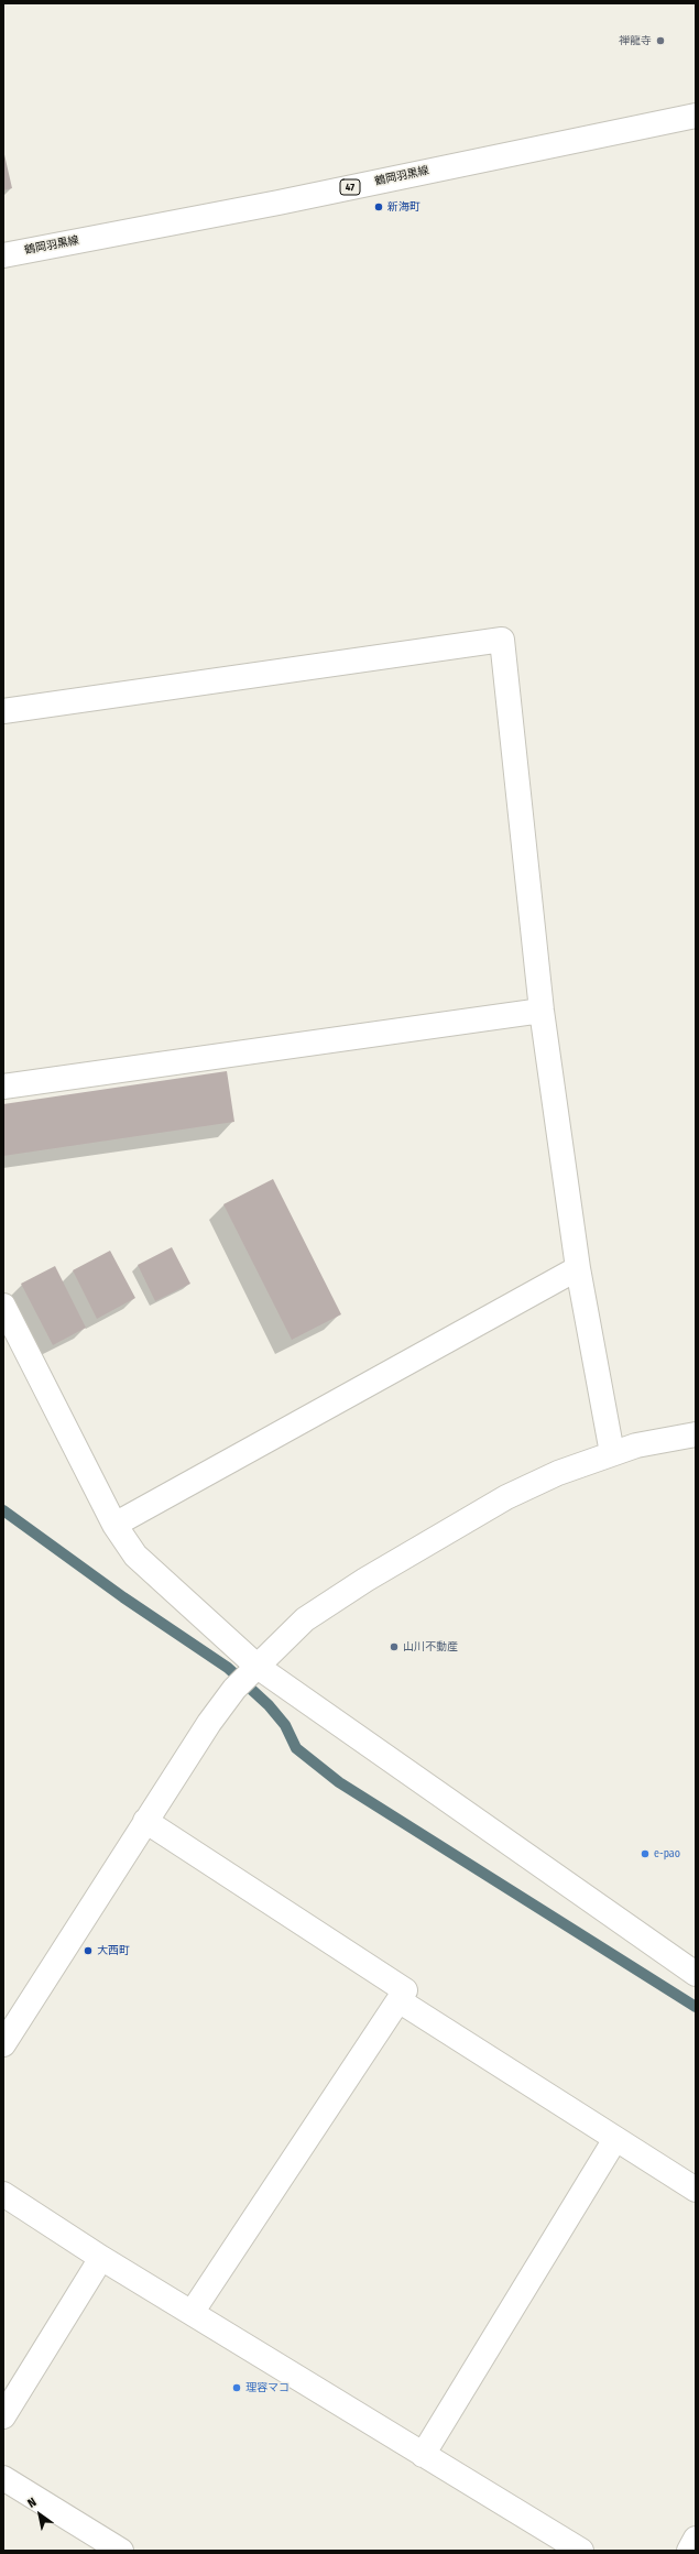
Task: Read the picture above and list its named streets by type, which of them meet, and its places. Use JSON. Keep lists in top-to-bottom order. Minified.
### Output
{"streets":{"street":["鶴岡羽黒線","47"]},"places":["禅龍寺","新海町","山川不動産","e-pao","大西町","理容マコ"],"north":"top left"}
